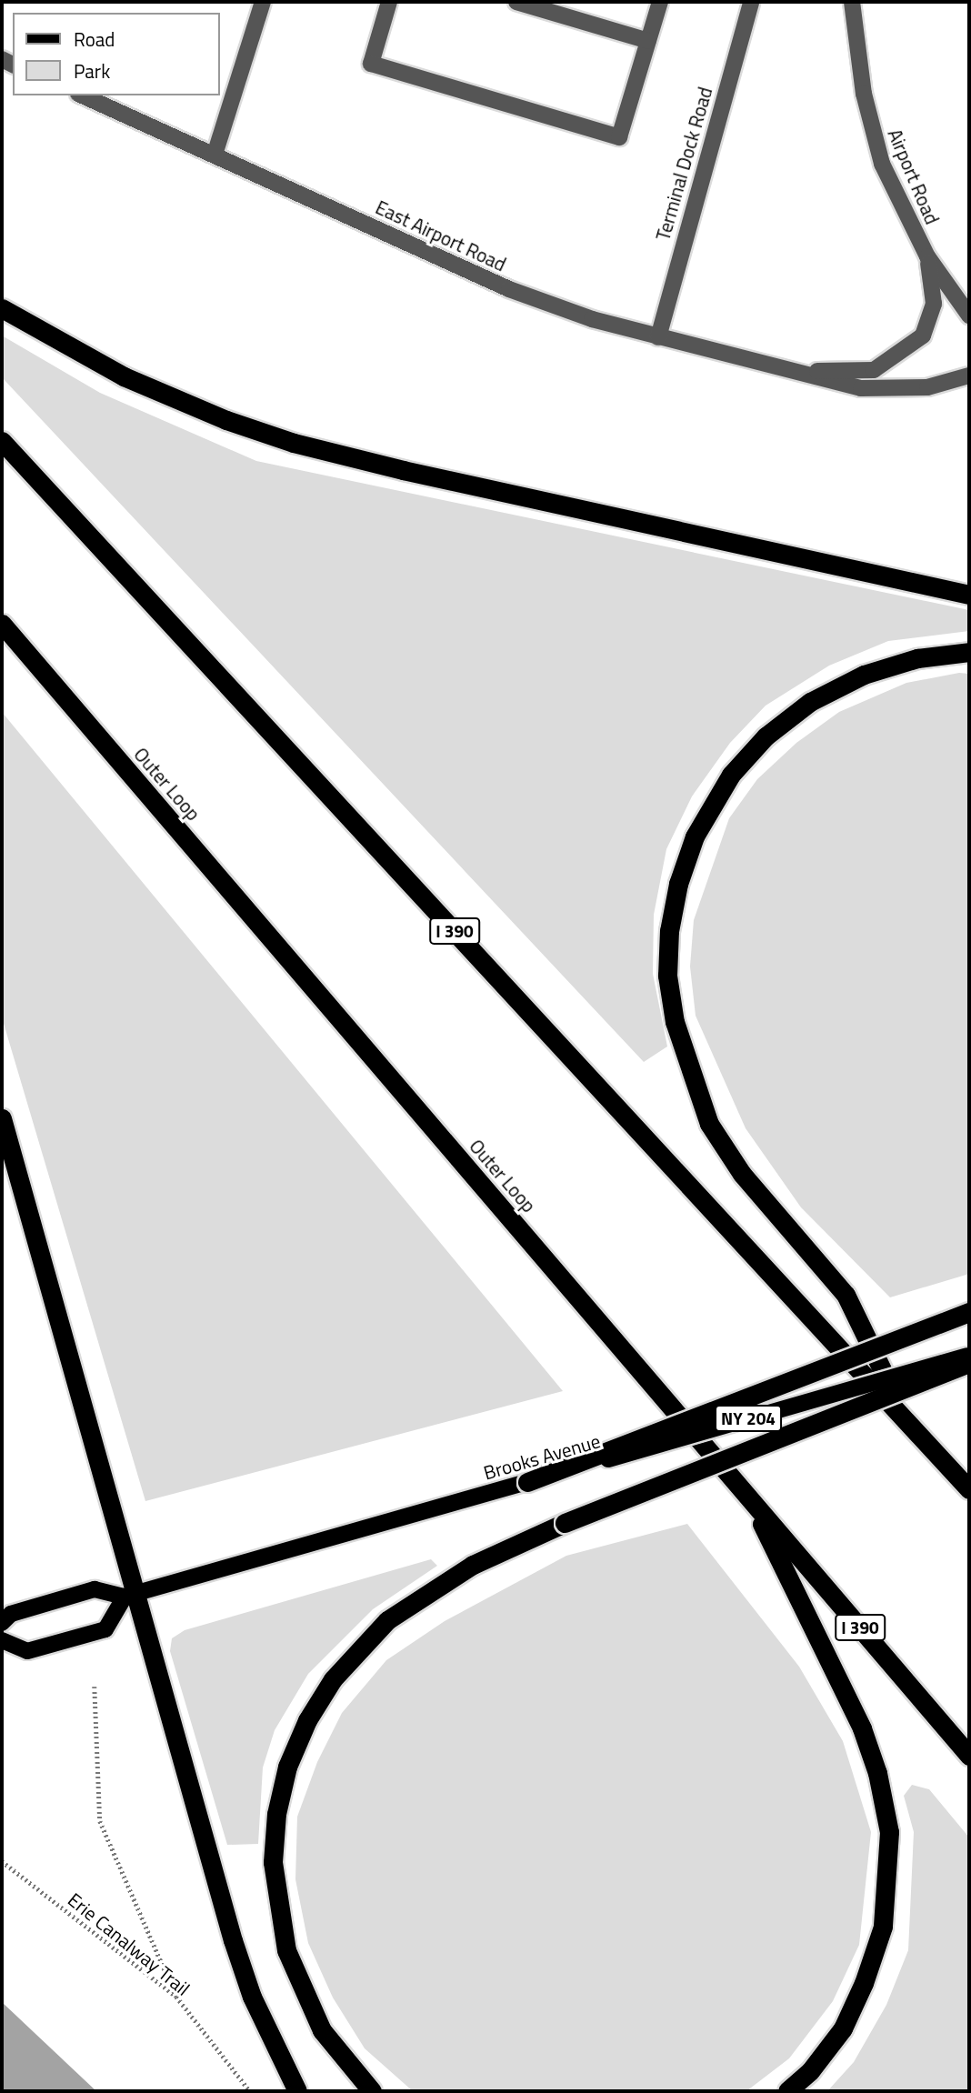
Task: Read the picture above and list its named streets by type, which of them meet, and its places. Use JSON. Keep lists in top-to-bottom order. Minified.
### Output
{"streets":{"highway":["Outer Loop","I 390"],"main road":["NY 204","Brooks Avenue"],"street":["Terminal Dock Road","Airport Road","East Airport Road"],"path":["Erie Canalway Trail"]},"crossings":[["Terminal Dock Road","East Airport Road"],["Airport Road","East Airport Road"]],"legend":["Road","Park"]}
